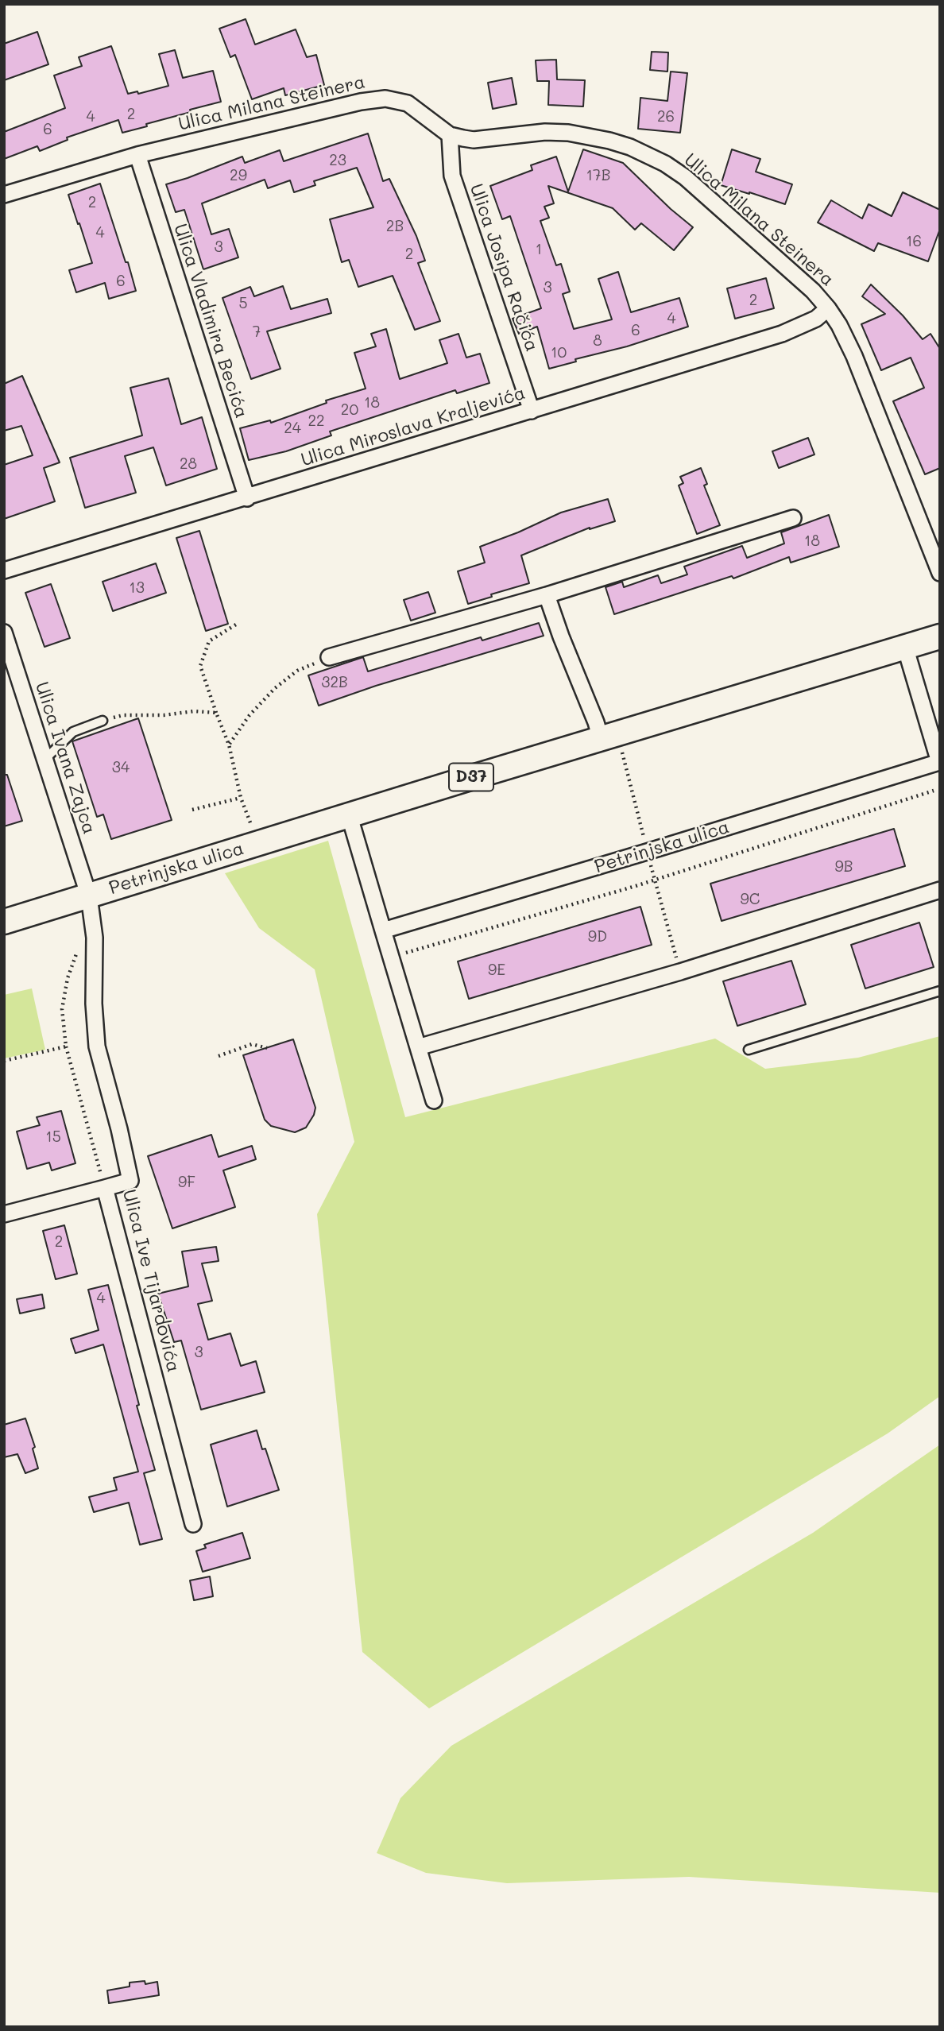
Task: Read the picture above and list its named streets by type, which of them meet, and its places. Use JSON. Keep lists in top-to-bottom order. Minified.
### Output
{"streets":{"main road":["D37","Petrinjska ulica"],"street":["Ulica Milana Steinera","Ulica Josipa Račića","Ulica Vladimira Becića","Ulica Miroslava Kraljevića","Ulica Ivana Zajca","Ulica Ive Tijardovića"]},"crossings":[["Ulica Milana Steinera","Ulica Josipa Račića"],["Ulica Milana Steinera","Ulica Vladimira Becića"],["Ulica Milana Steinera","Ulica Miroslava Kraljevića"],["Ulica Josipa Račića","Ulica Miroslava Kraljevića"],["Ulica Vladimira Becića","Ulica Miroslava Kraljevića"],["Ulica Ivana Zajca","Petrinjska ulica"],["Ulica Ivana Zajca","Ulica Ive Tijardovića"],["Petrinjska ulica","Ulica Ive Tijardovića"]],"house_numbers":["2","4","26","6","23","29","17B","2","2B","4","16","3","1","2","6","3","2","5","4","6","7","8","10","18","20","22","24","28","18","13","32B","34","9B","9C","9D","9E","15","9F","2","4","3"]}
